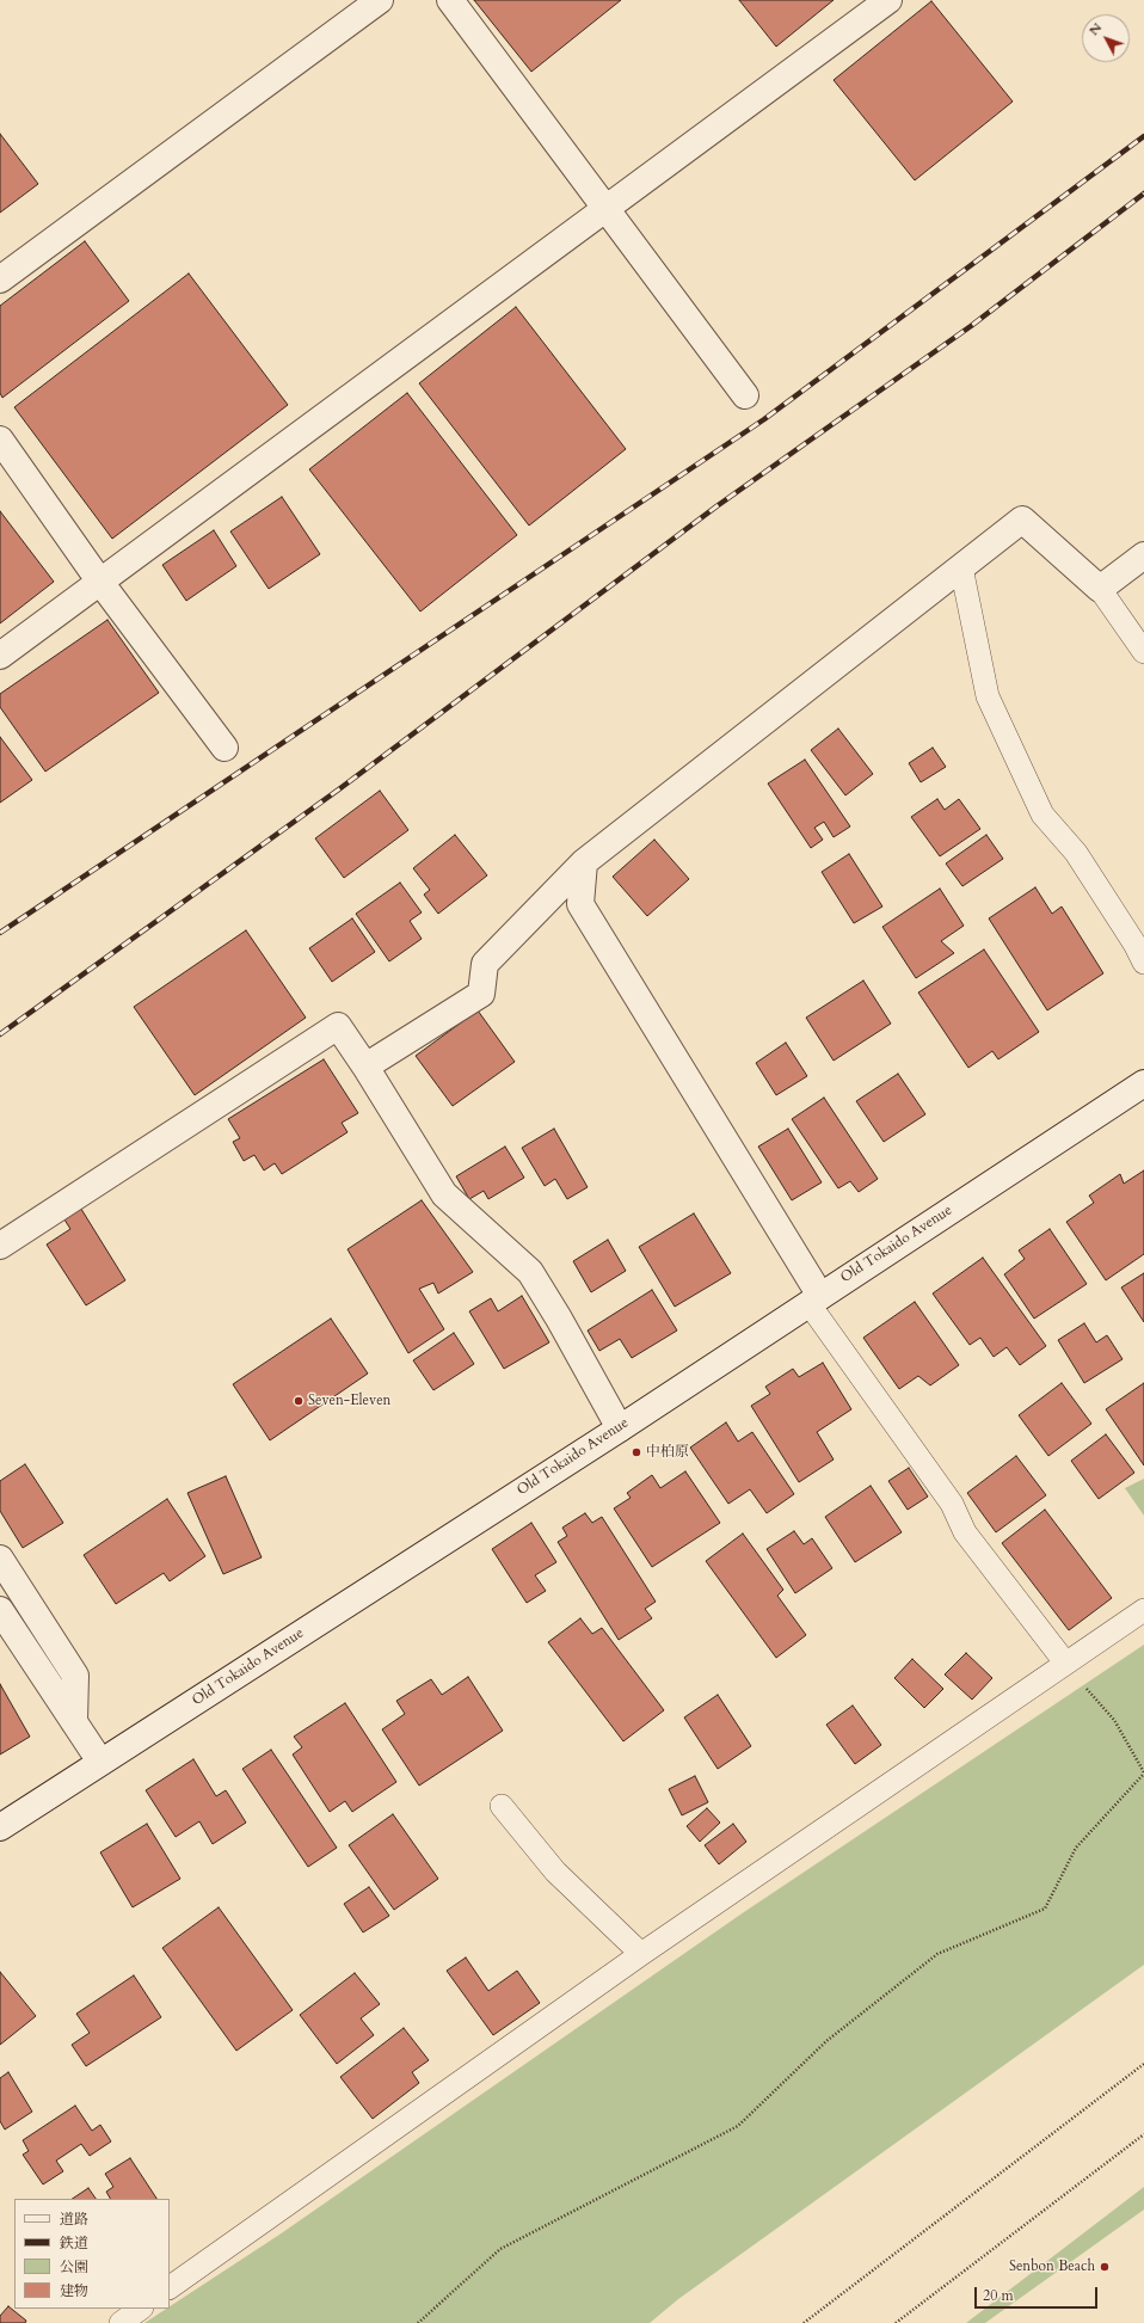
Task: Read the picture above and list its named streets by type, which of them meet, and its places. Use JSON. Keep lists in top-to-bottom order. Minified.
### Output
{"streets":{"street":["Old Tokaido Avenue"]},"places":["Seven-Eleven","中柏原","Senbon Beach"],"legend":["道路","鉄道","公園","建物"],"scale_bar":"20 m","north":"top left"}
